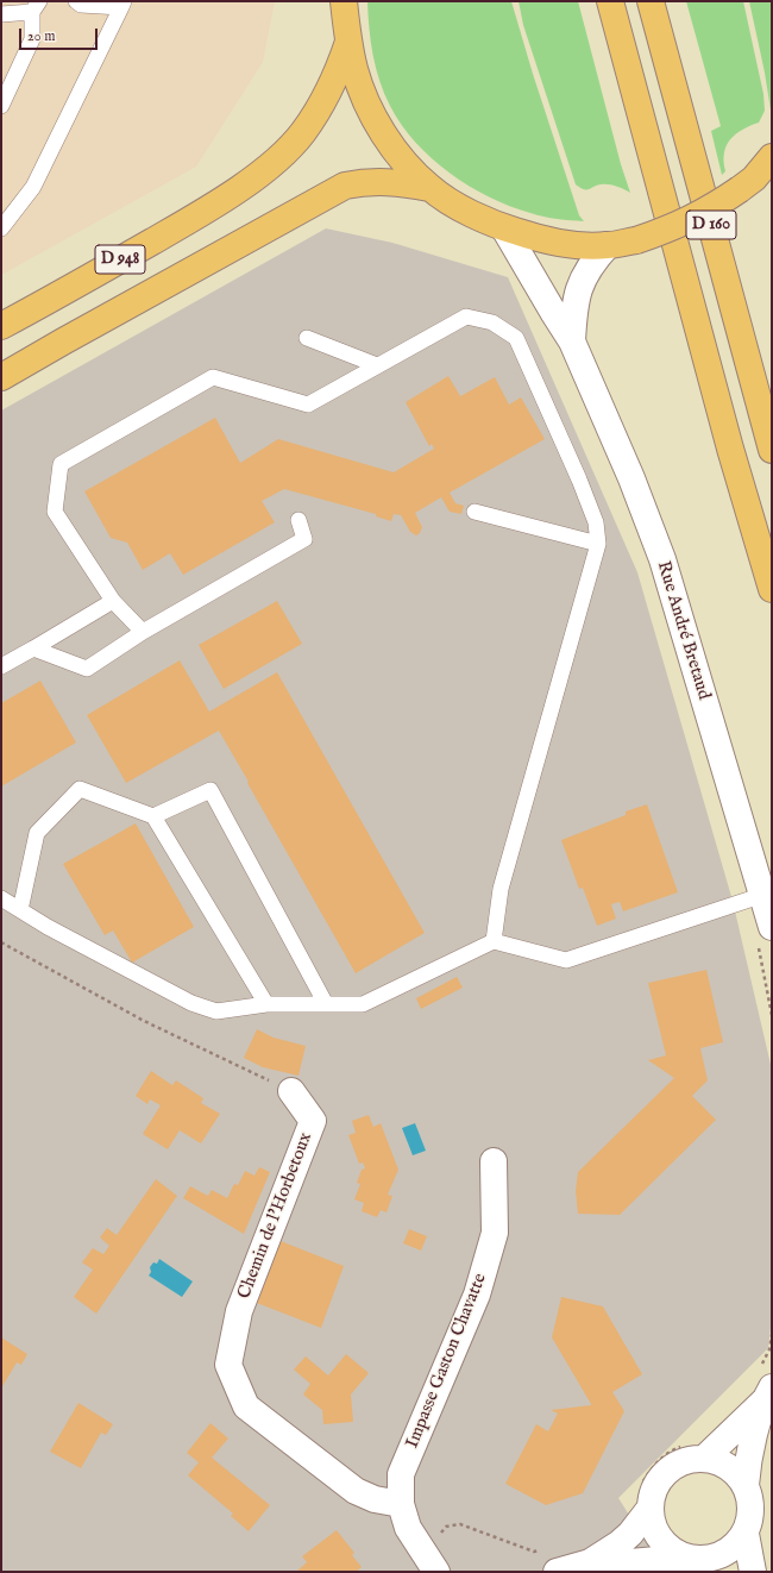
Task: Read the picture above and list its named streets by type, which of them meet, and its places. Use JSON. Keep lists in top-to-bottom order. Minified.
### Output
{"streets":{"highway":["D 160","D 948"],"street":["Rue André Bretaud","Chemin de l’Horbetoux","Impasse Gaston Chavatte"]},"crossings":[["Chemin de l’Horbetoux","Impasse Gaston Chavatte"]],"scale_bar":"20 m"}
